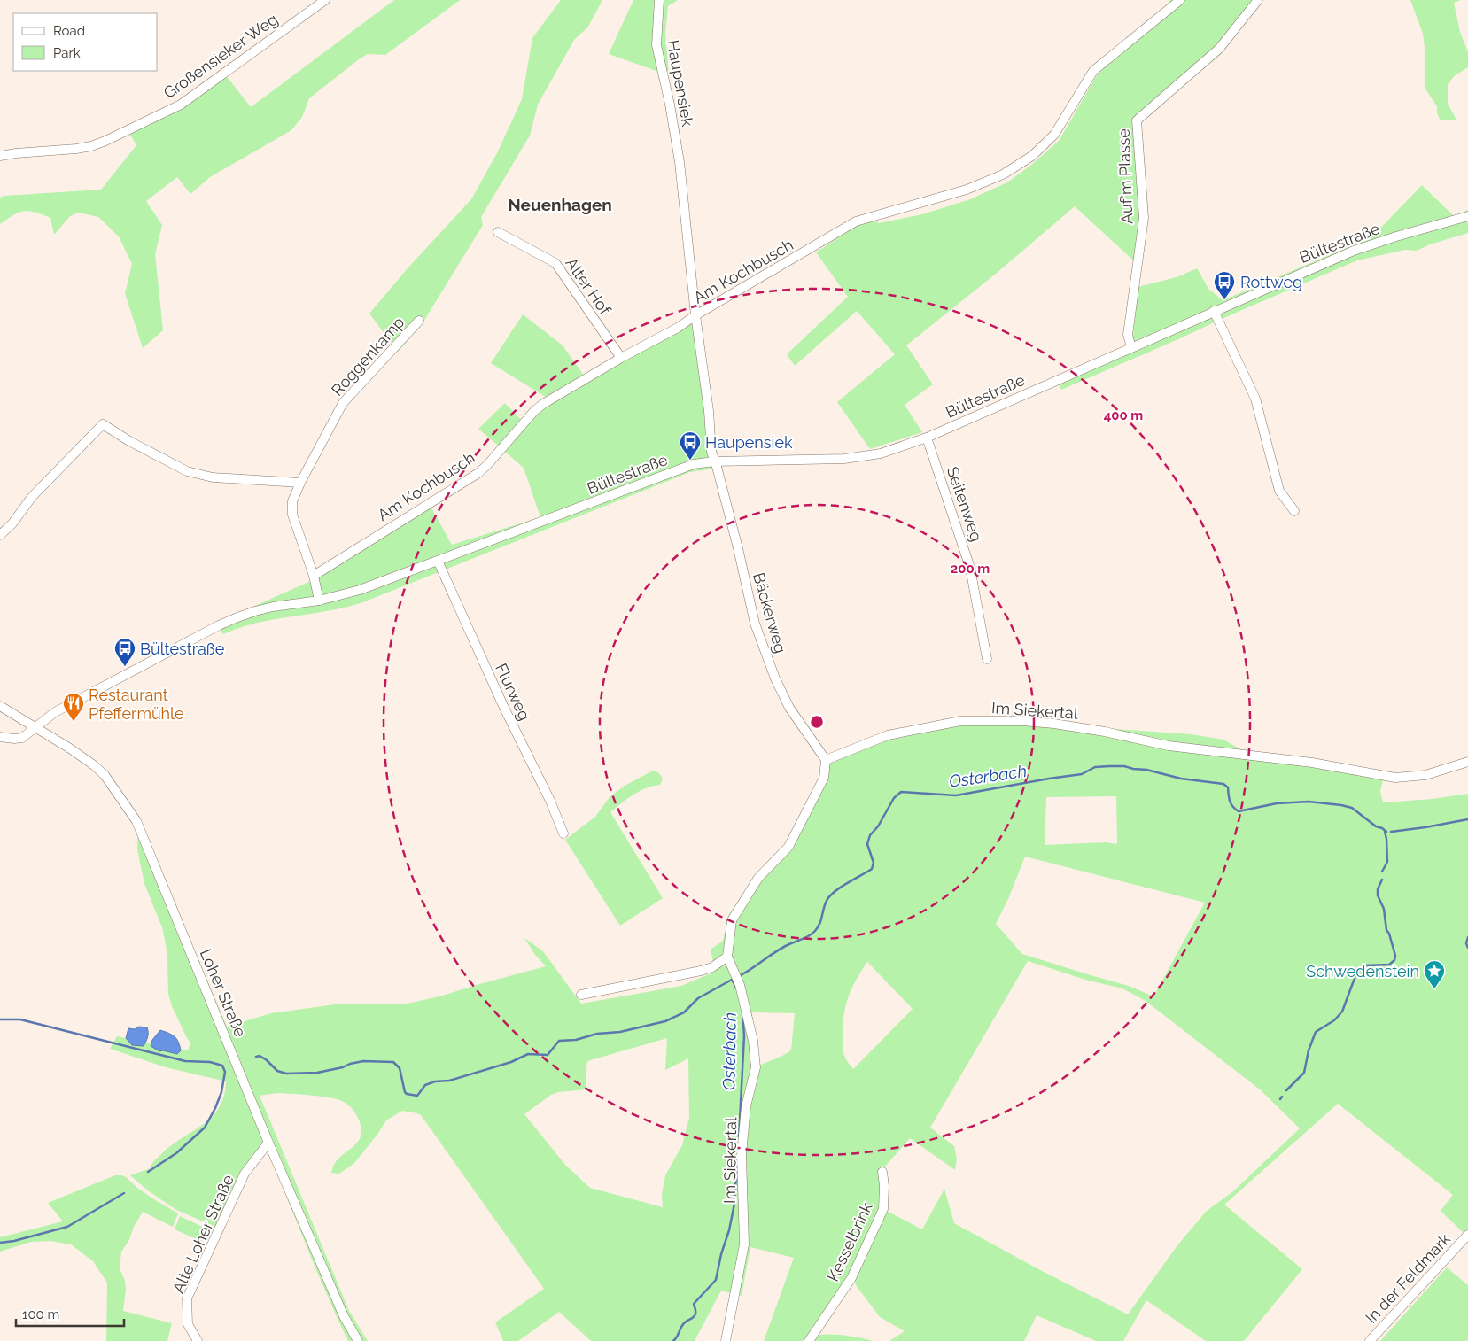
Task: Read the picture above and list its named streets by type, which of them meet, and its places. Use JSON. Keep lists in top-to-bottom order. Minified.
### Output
{"streets":{"street":["Großensieker Weg","Haupensiek","Auf'm Plasse","Bültestraße","Am Kochbusch","Alter Hof","Roggenkamp","Seitenweg","Bäckerweg","Flurweg","Im Siekertal","Loher Straße","Alte Loher Straße","Kesselbrink","In der Feldmark"]},"crossings":[["Haupensiek","Bültestraße"],["Haupensiek","Am Kochbusch"],["Haupensiek","Bäckerweg"],["Auf'm Plasse","Bültestraße"],["Bültestraße","Roggenkamp"],["Bültestraße","Seitenweg"],["Bültestraße","Bäckerweg"],["Bültestraße","Flurweg"],["Bültestraße","Loher Straße"],["Am Kochbusch","Alter Hof"],["Am Kochbusch","Roggenkamp"],["Bäckerweg","Im Siekertal"],["Loher Straße","Alte Loher Straße"]],"districts":["Neuenhagen"],"water":["Osterbach"],"places":{"bus stop":["Rottweg","Haupensiek","Bültestraße"],"restaurant":["Restaurant Pfeffermühle"],"place":["Schwedenstein"]},"legend":["Road","Park"],"scale_bar":"100 m","rings":["400 m","200 m"]}
